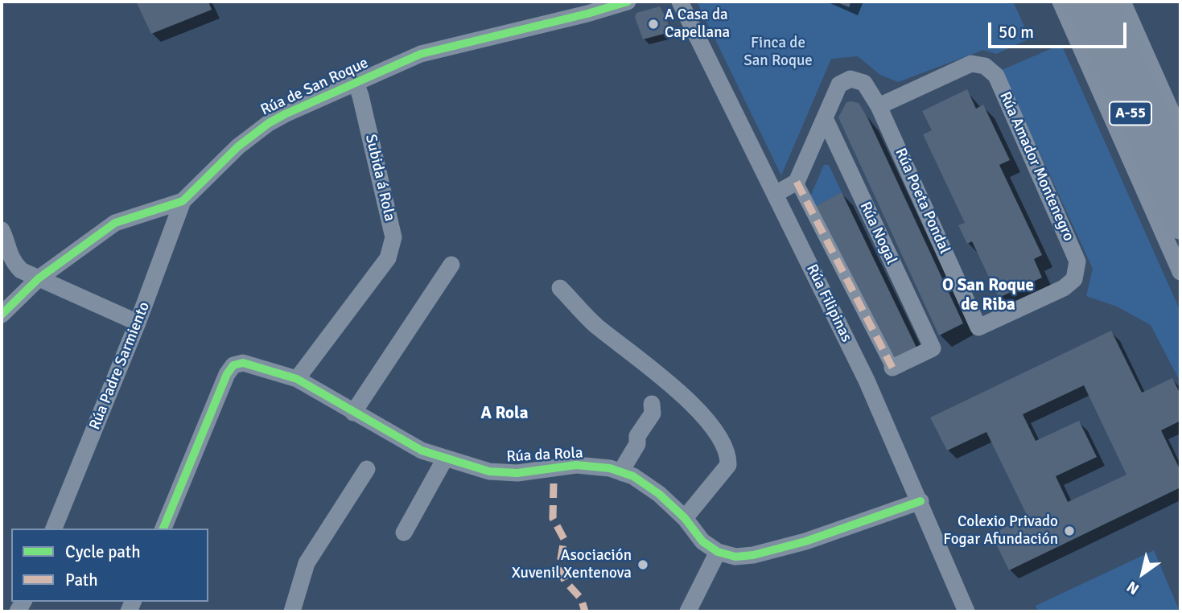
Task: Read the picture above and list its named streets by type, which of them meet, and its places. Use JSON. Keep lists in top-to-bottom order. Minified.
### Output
{"streets":{"highway":["A-55"],"street":["Rúa de San Roque","Rúa Amador Montenegro","Subida á Rola","Rúa Poeta Pondal","Rúa Nogal","Rúa Filipinas","Rúa Padre Sarmiento","Rúa da Rola"]},"crossings":[["Rúa de San Roque","Subida á Rola"],["Rúa de San Roque","Rúa Padre Sarmiento"],["Rúa Amador Montenegro","Rúa Poeta Pondal"],["Subida á Rola","Rúa da Rola"],["Rúa Poeta Pondal","Rúa Nogal"]],"districts":["O San Roque de Riba","A Rola"],"parks":["Finca de San Roque"],"places":["A Casa da Capellana","Colexio Privado Fogar Afundación","Asociación Xuvenil Xentenova"],"legend":["Cycle path","Path"],"scale_bar":"50 m","north":"bottom left"}
